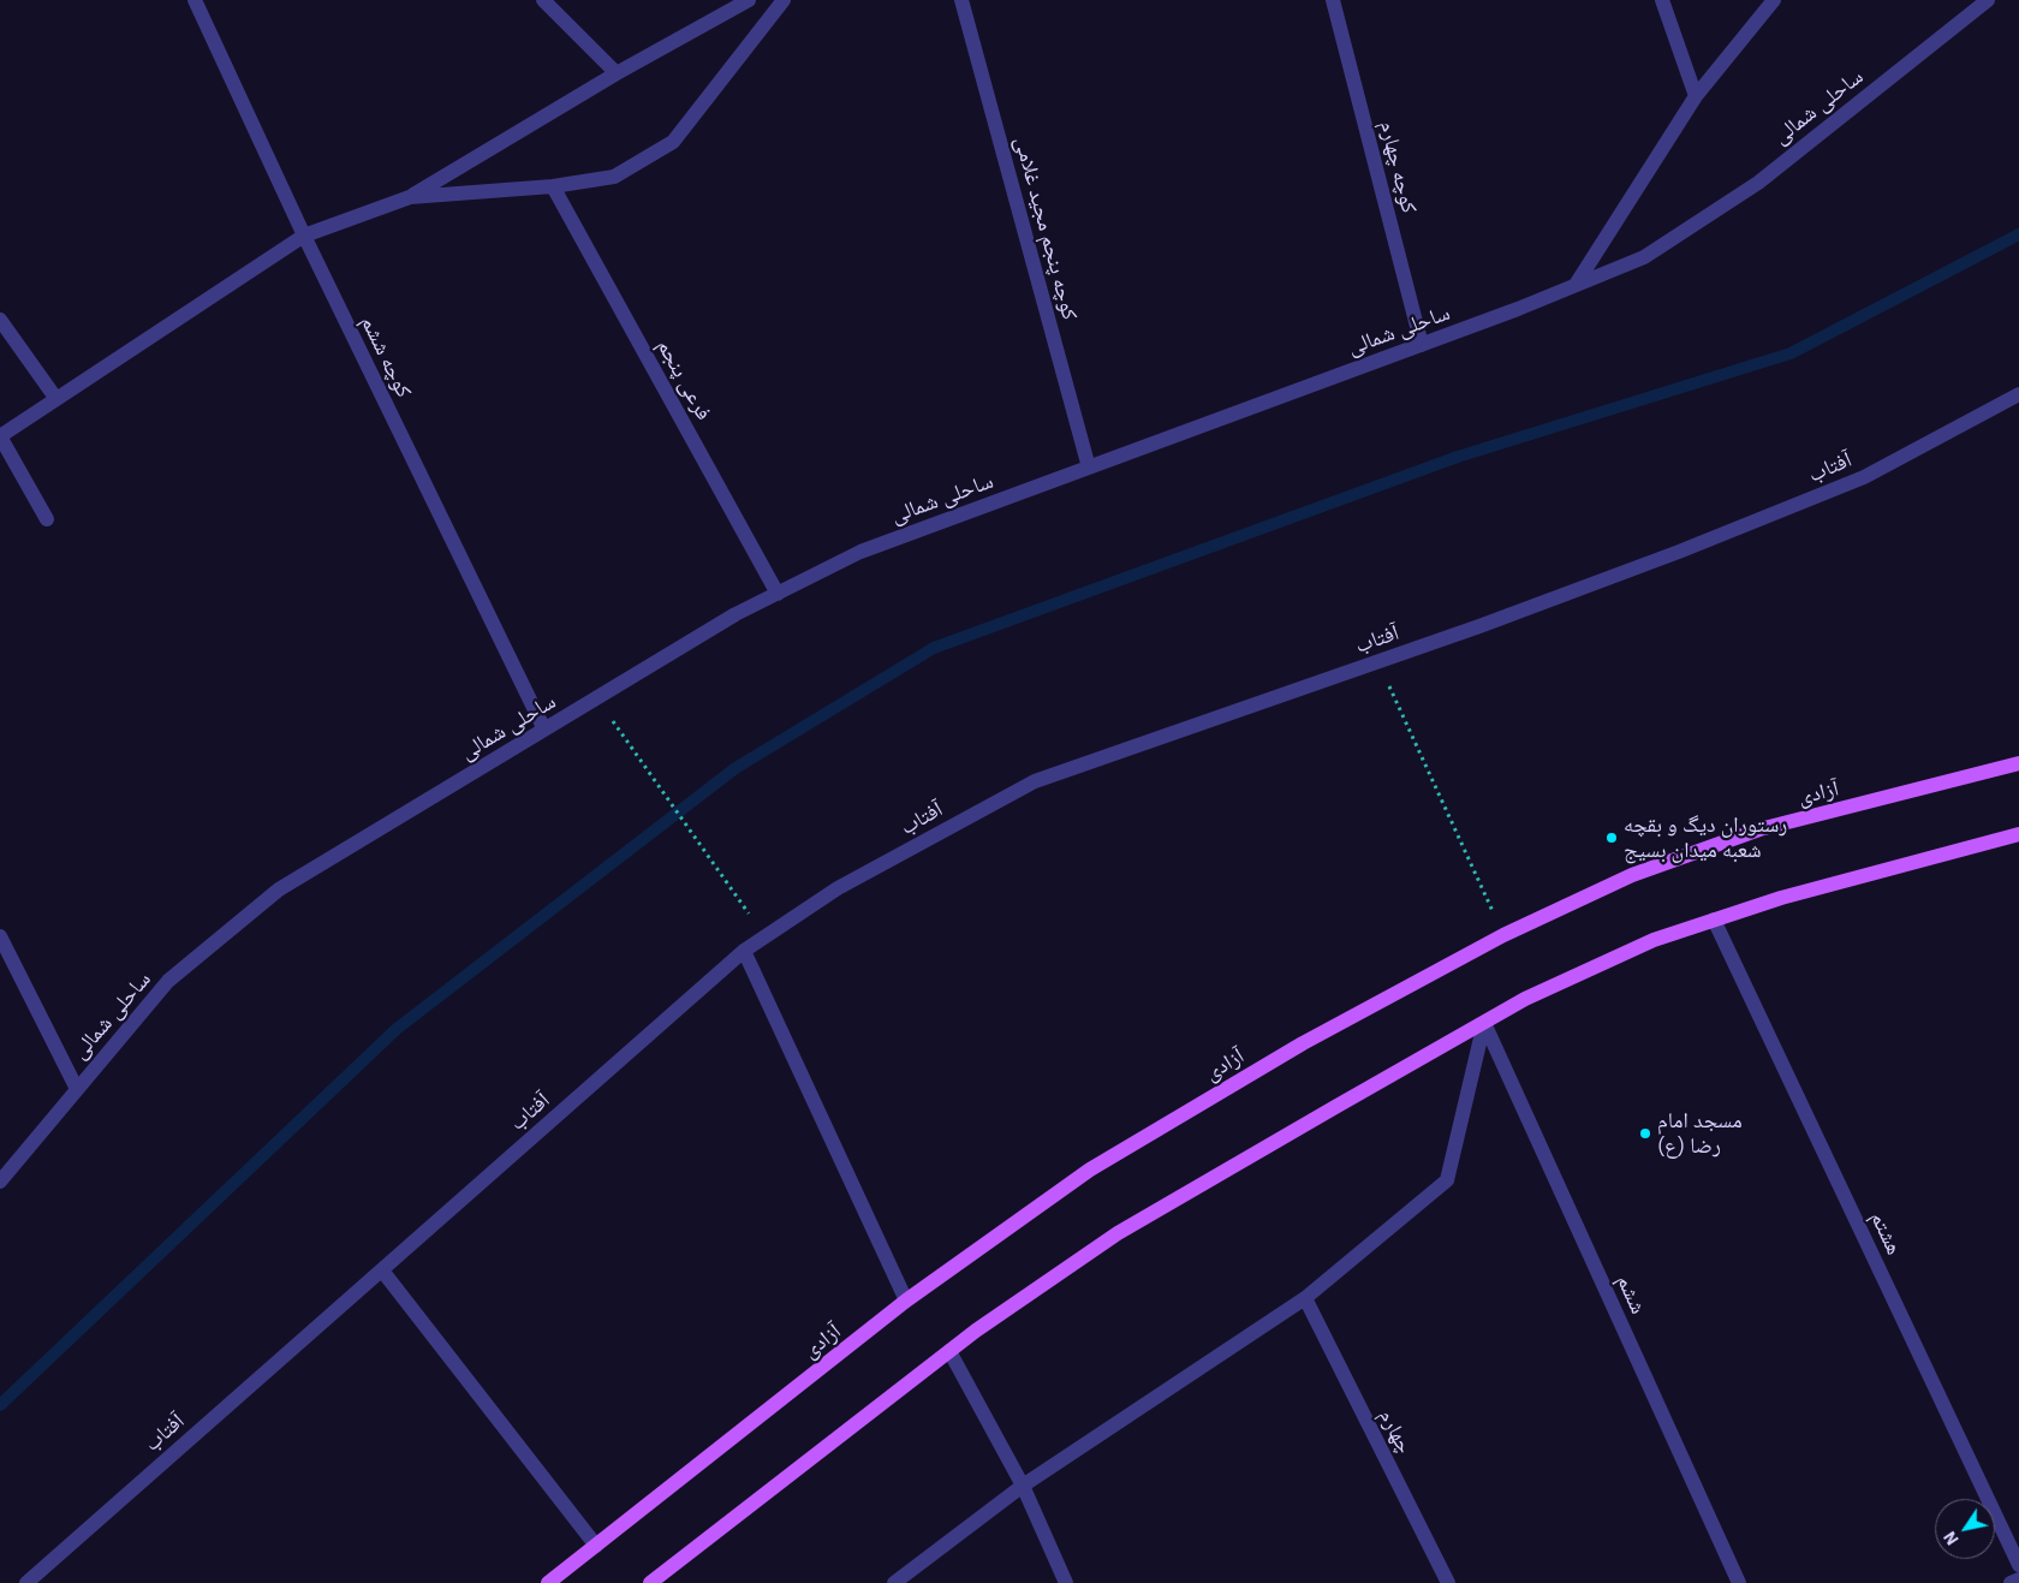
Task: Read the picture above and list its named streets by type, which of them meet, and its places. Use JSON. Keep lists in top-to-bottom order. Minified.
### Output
{"streets":{"main road":["آزادی"],"street":["ساحلی شمالی","کوچه چهارم","کوچه پنجم مجید غلامی","کوچه ششم","فرعی پنجم","آفتاب","هشتم","ششم","چهارم"]},"crossings":[["ساحلی شمالی","کوچه چهارم"],["ساحلی شمالی","کوچه پنجم مجید غلامی"],["ساحلی شمالی","کوچه ششم"],["ساحلی شمالی","فرعی پنجم"]],"places":["رستوران دیگ و بقچه شعبه میدان بسیج","مسجد امام رضا (ع)"],"north":"bottom left"}
